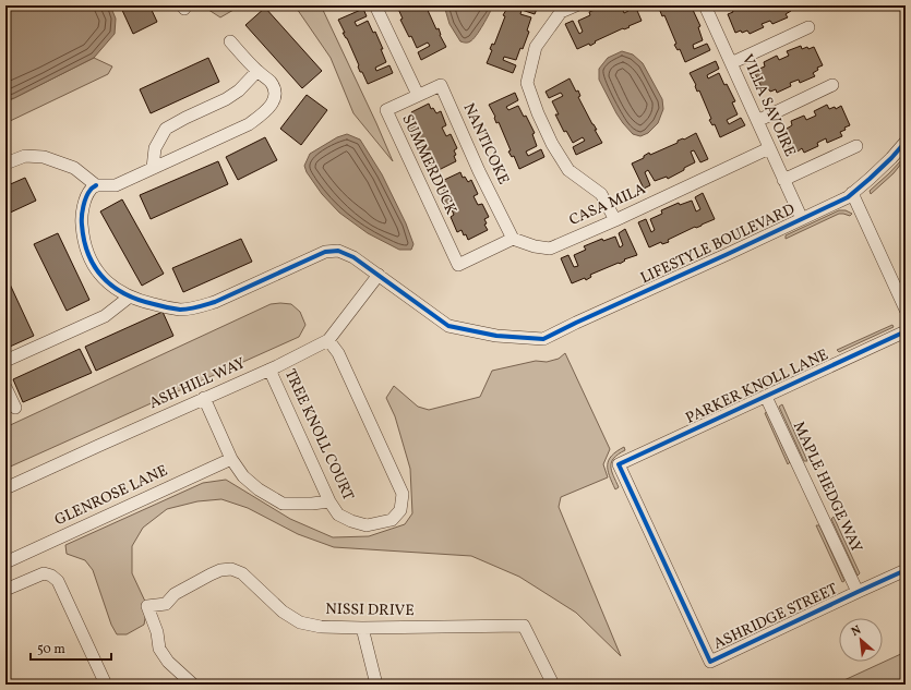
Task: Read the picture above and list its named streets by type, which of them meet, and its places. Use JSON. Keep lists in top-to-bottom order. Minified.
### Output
{"streets":{"street":["VILLA SAVOIRE","NANTICOKE","SUMMERDUCK","CASA MILA","LIFESTYLE BOULEVARD","ASH HILL WAY","PARKER KNOLL LANE","TREE KNOLL COURT","MAPLE HEDGE WAY","GLENROSE LANE","NISSI DRIVE","ASHRIDGE STREET"]},"crossings":[["VILLA SAVOIRE","CASA MILA"],["VILLA SAVOIRE","LIFESTYLE BOULEVARD"],["NANTICOKE","SUMMERDUCK"],["NANTICOKE","CASA MILA"],["SUMMERDUCK","CASA MILA"],["LIFESTYLE BOULEVARD","ASH HILL WAY"],["ASH HILL WAY","TREE KNOLL COURT"],["PARKER KNOLL LANE","MAPLE HEDGE WAY"],["PARKER KNOLL LANE","ASHRIDGE STREET"],["MAPLE HEDGE WAY","ASHRIDGE STREET"]],"scale_bar":"50 m","north":"top left"}
